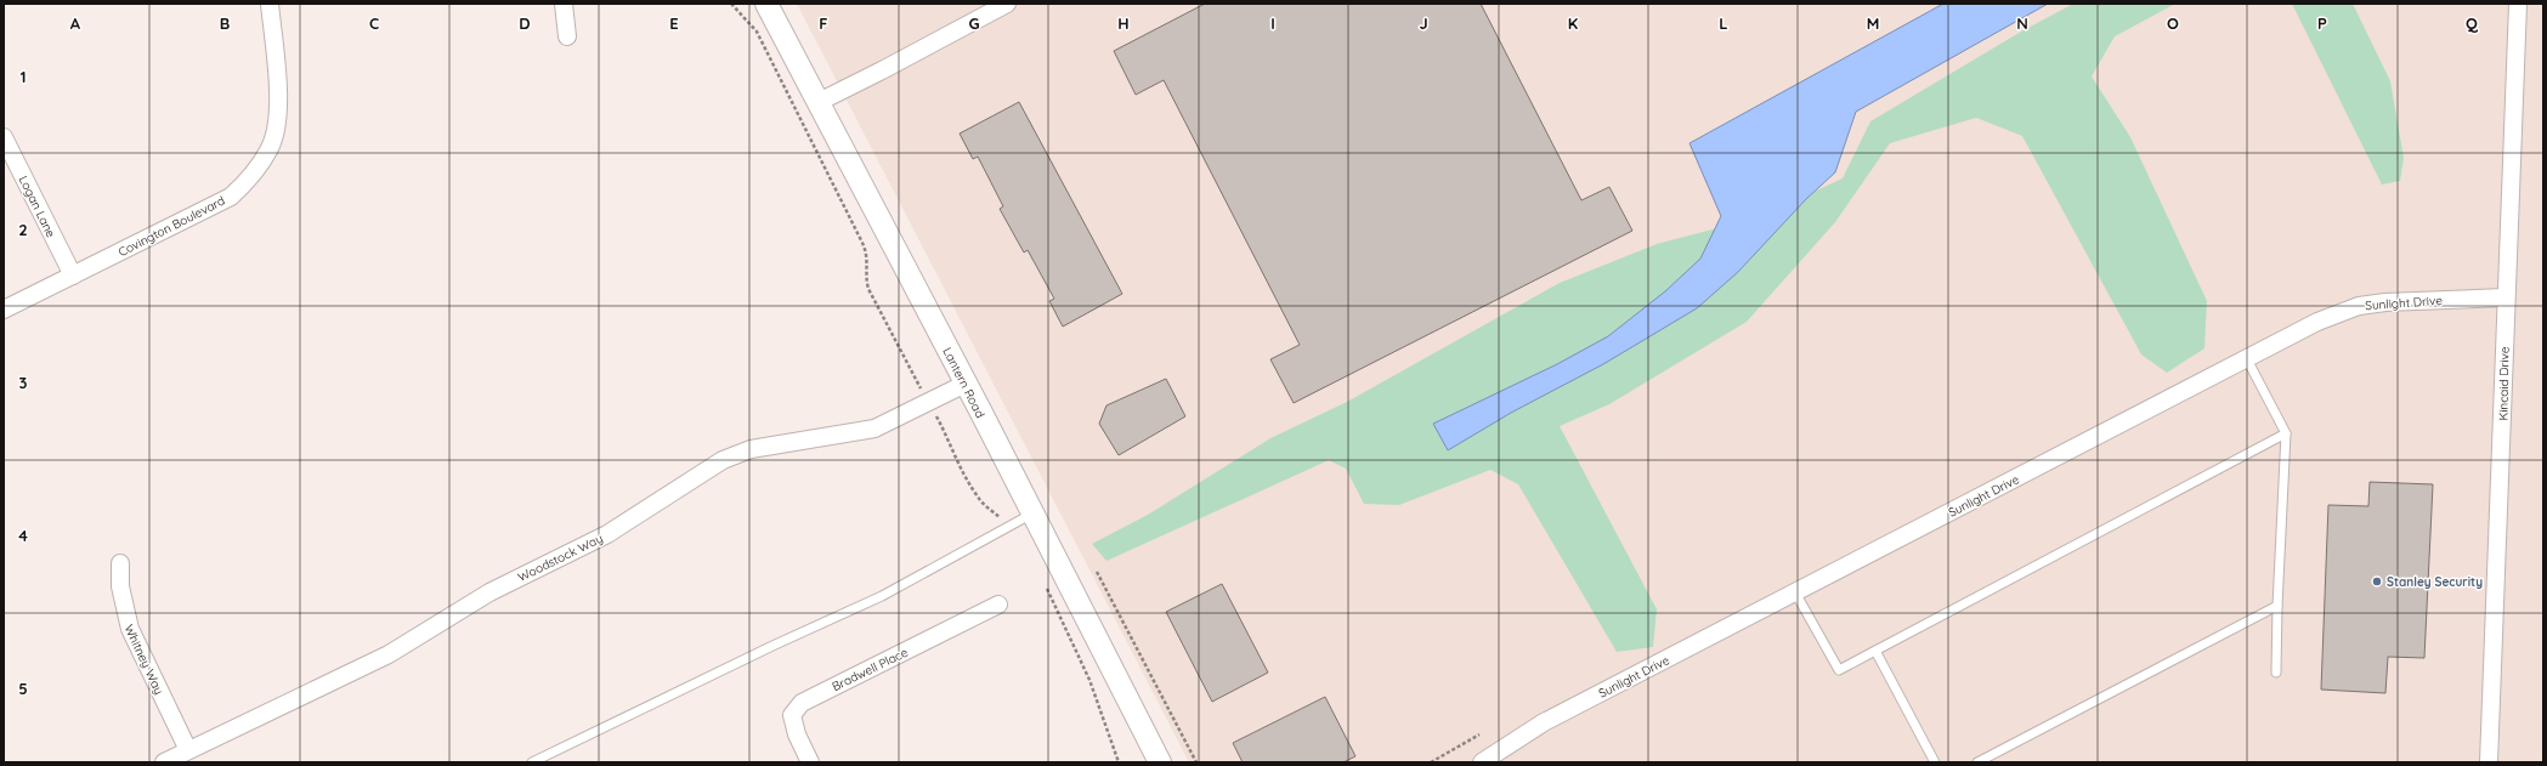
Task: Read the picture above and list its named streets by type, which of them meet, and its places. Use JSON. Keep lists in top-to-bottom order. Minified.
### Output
{"streets":{"street":["Logan Lane","Covington Boulevard","Sunlight Drive","Lantern Road","Kincaid Drive","Woodstock Way","Whitney Way","Bradwell Place"]},"crossings":[["Logan Lane","Covington Boulevard"],["Sunlight Drive","Kincaid Drive"],["Lantern Road","Woodstock Way"],["Woodstock Way","Whitney Way"]],"places":["Stanley Security"],"grid":{"columns":["A","B","C","D","E","F","G","H","I","J","K","L","M","N","O","P","Q"],"rows":["1","2","3","4","5"]}}
